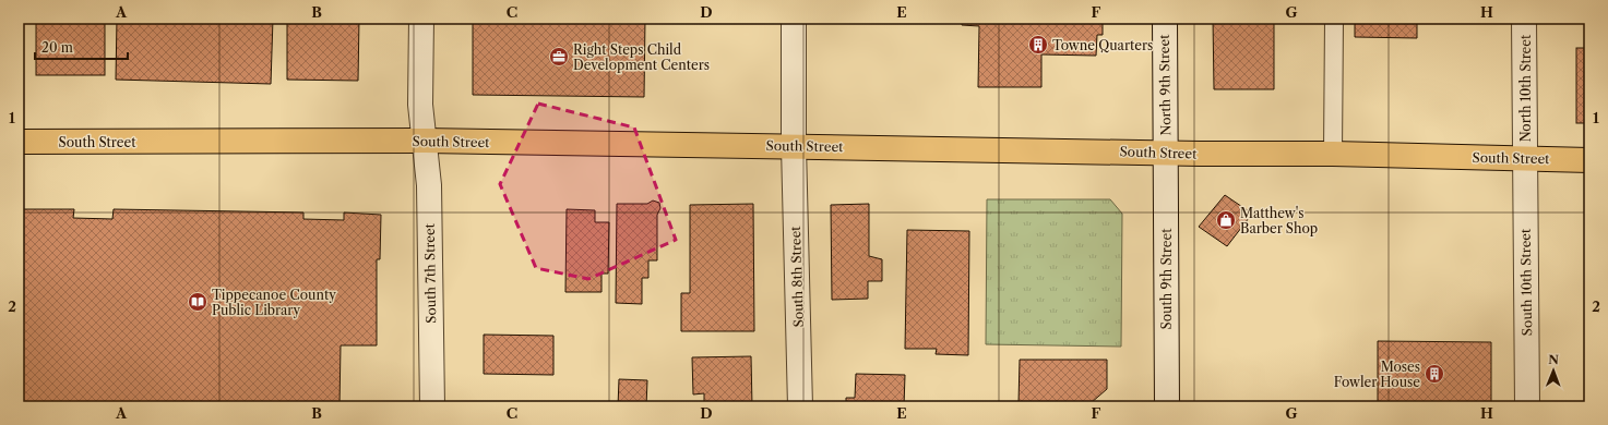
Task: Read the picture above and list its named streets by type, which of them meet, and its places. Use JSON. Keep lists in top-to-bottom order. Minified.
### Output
{"streets":{"main road":["South Street"],"street":["North 9th Street","North 10th Street","South 7th Street","South 8th Street","South 9th Street","South 10th Street"]},"crossings":[["North 9th Street","South Street"],["North 9th Street","South 9th Street"],["North 10th Street","South Street"],["North 10th Street","South 10th Street"],["South Street","South 7th Street"],["South Street","South 8th Street"],["South Street","South 9th Street"],["South Street","South 10th Street"]],"places":{"building":["Towne Quarters","Moses Fowler House"],"office":["Right Steps Child Development Centers"],"shop":["Matthew's Barber Shop"],"library":["Tippecanoe County Public Library"]},"scale_bar":"20 m","north":"top","grid":{"columns":["A","B","C","D","E","F","G","H"],"rows":["1","2"]}}
